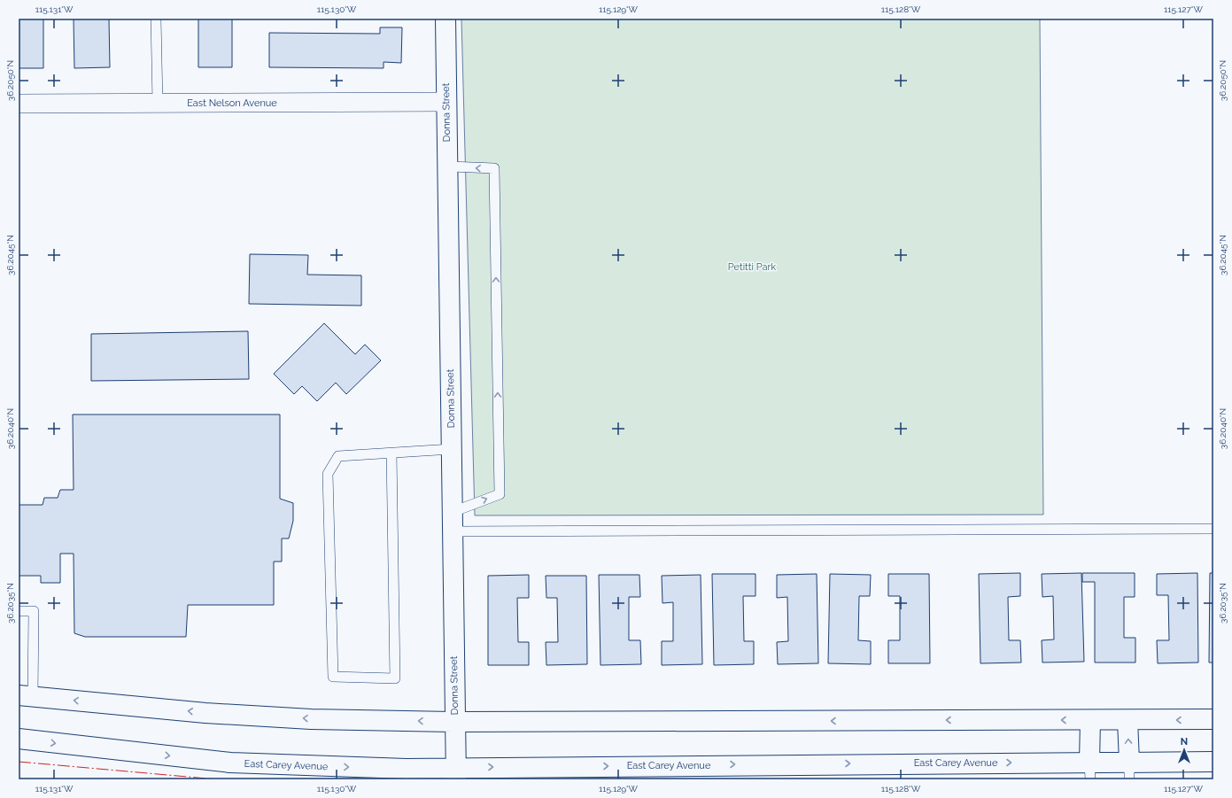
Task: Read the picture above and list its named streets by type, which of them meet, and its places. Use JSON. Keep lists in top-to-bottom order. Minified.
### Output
{"streets":{"main road":["Donna Street","East Carey Avenue"],"street":["East Nelson Avenue"]},"crossings":[["East Nelson Avenue","Donna Street"],["Donna Street","East Carey Avenue"]],"parks":["Petitti Park"],"north":"top","coordinates":["115.131°W","115.130°W","115.129°W","115.128°W","115.127°W","36.2050°N","36.2045°N","36.2040°N","36.2035°N"]}
